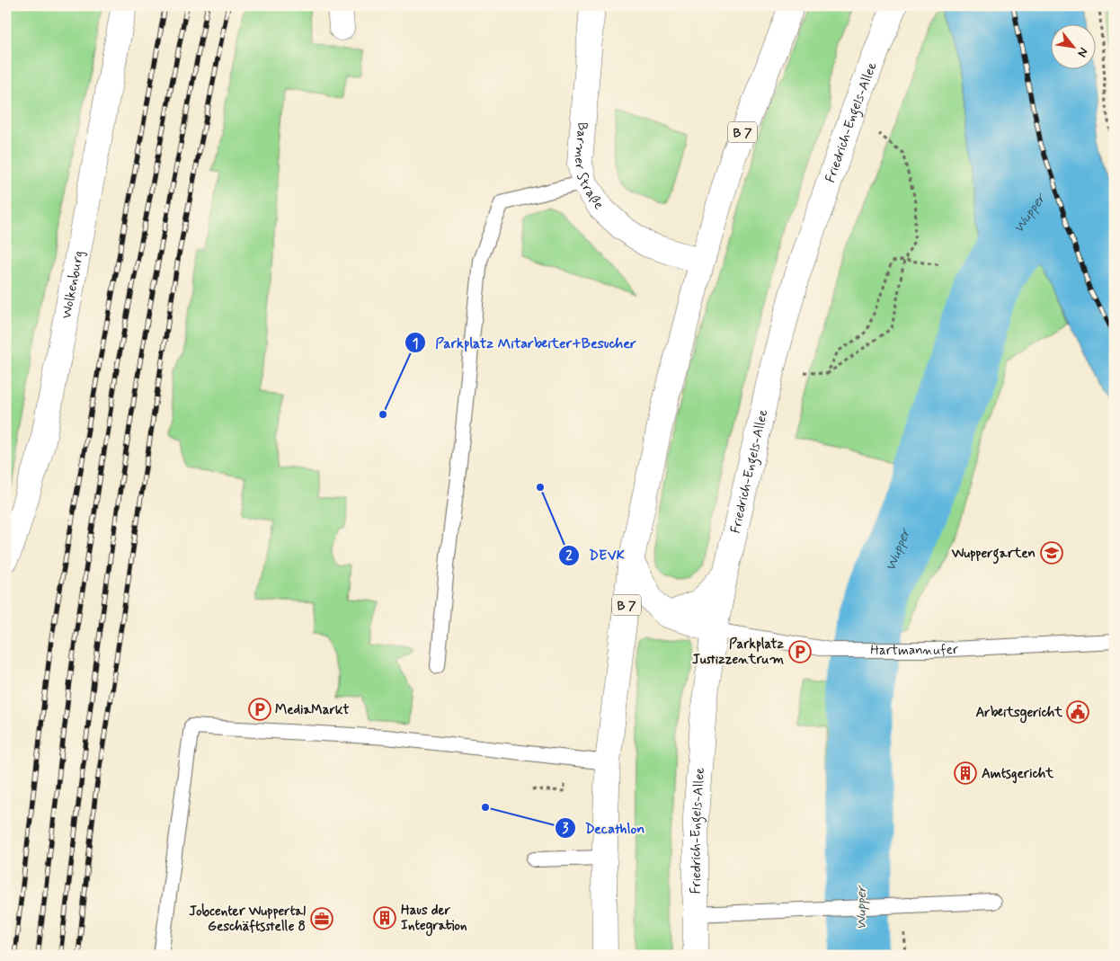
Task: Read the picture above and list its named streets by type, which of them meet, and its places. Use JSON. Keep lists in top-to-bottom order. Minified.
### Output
{"streets":{"main road":["Friedrich-Engels-Allee","B 7","Barmer Straße","Wolkenburg"],"lane":["Hartmannufer"]},"crossings":[["Friedrich-Engels-Allee","Hartmannufer"],["B 7","Barmer Straße"]],"water":["Wupper"],"places":{"other":["Parkplatz Mitarbeiter+Besucher","DEVK","Decathlon"],"school or university":["Wuppergarten"],"parking":["Parkplatz Justizzentrum","MediaMarkt"],"public building":["Arbeitsgericht"],"building":["Amtsgericht","Haus der Integration"],"office":["Jobcenter Wuppertal Geschäftsstelle 8"]},"north":"bottom right"}
